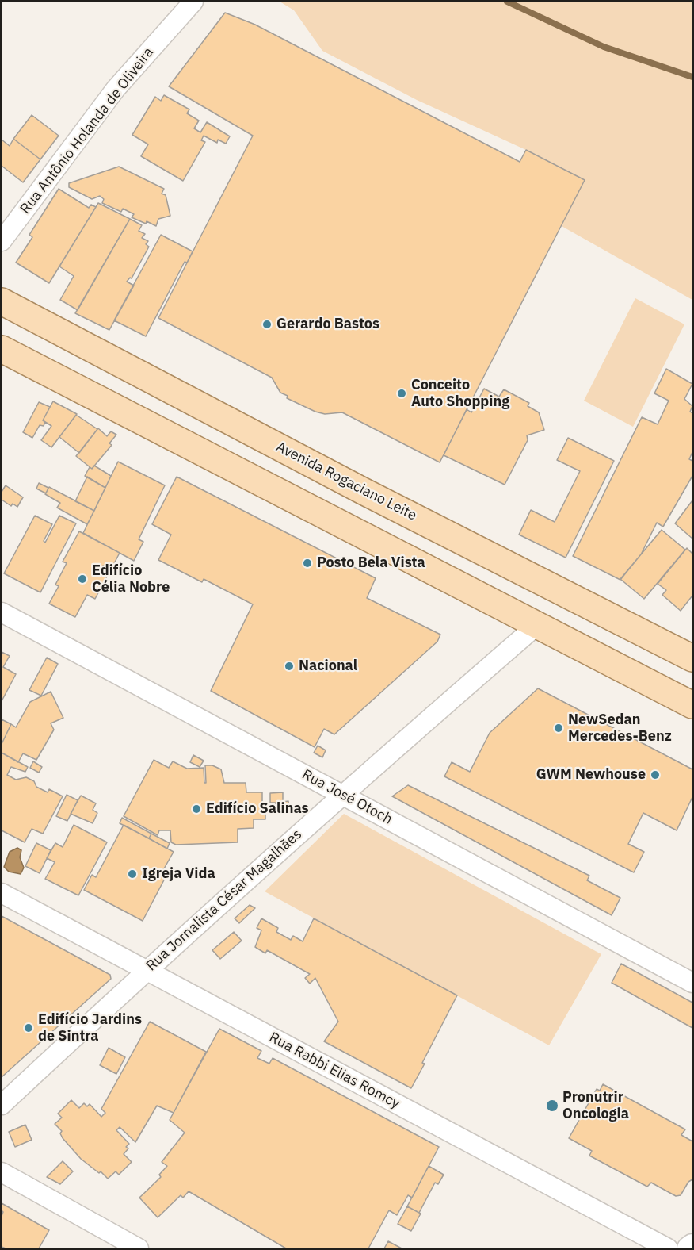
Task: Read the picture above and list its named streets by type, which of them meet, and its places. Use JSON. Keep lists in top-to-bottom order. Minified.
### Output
{"streets":{"main road":["Avenida Rogaciano Leite"],"street":["Rua Antônio Holanda de Oliveira","Rua José Otoch","Rua Jornalista César Magalhães","Rua Rabbi Elias Romcy"]},"crossings":[["Rua José Otoch","Rua Jornalista César Magalhães"],["Rua Jornalista César Magalhães","Rua Rabbi Elias Romcy"]],"places":["Gerardo Bastos","Conceito Auto Shopping","Posto Bela Vista","Edifício Célia Nobre","Nacional","NewSedan Mercedes-Benz","GWM Newhouse","Edifício Salinas","Igreja Vida","Edifício Jardins de Sintra","Pronutrir Oncologia"]}
